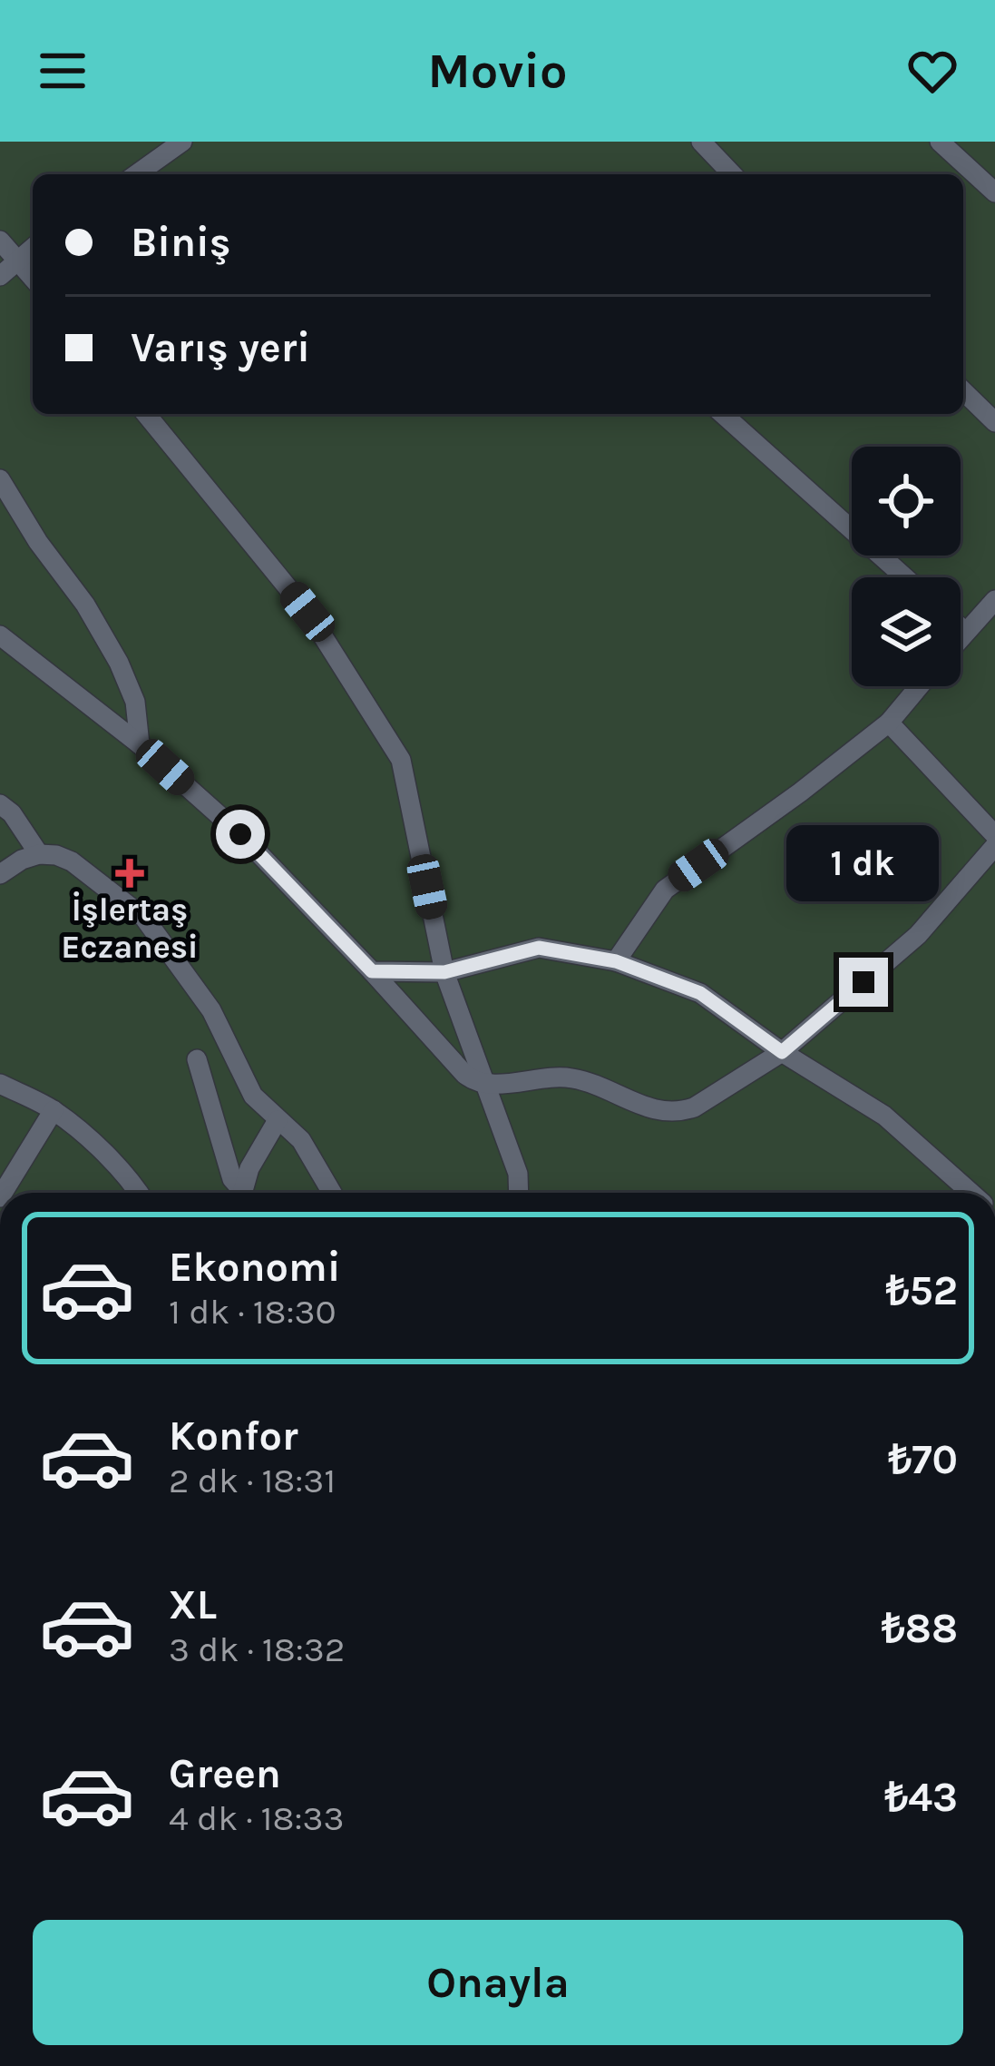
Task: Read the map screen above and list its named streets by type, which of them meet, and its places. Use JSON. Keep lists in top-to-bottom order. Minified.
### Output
{"places":{"health":["İşlertaş Eczanesi"]},"page":{"header":"Movio","banner":["Biniş","Varış yeri"],"bubble":"1 dk","list":[{"name":"Ekonomi","note":"1 dk · 18:30","value":"₺52"},{"name":"Konfor","note":"2 dk · 18:31","value":"₺70"},{"name":"XL","note":"3 dk · 18:32","value":"₺88"},{"name":"Green","note":"4 dk · 18:33","value":"₺43"}],"buttons":"Onayla"}}
